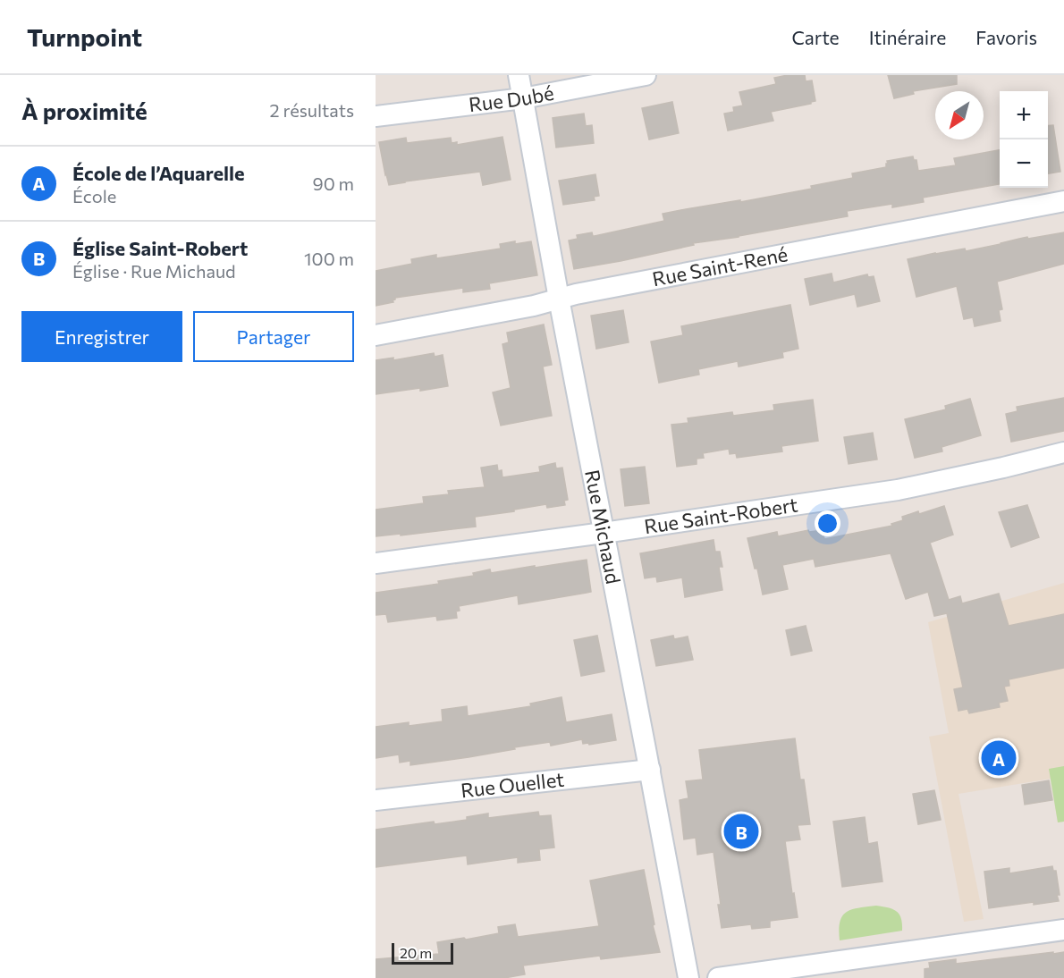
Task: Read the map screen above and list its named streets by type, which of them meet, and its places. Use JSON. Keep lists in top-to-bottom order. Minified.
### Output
{"streets":{"street":["Rue Dubé","Rue Saint-René","Rue Saint-Robert","Rue Michaud","Rue Ouellet"]},"crossings":[["Rue Dubé","Rue Michaud"],["Rue Saint-René","Rue Michaud"],["Rue Saint-Robert","Rue Michaud"],["Rue Michaud","Rue Ouellet"]],"scale_bar":"20 m","north":"bottom left","page":{"header":"Turnpoint","nav":["Carte","Itinéraire","Favoris"],"heading":["À proximité","2 résultats"],"map_buttons":["+","−"],"list":[{"mark":"A","name":"École de l’Aquarelle","note":"École","value":"90 m"},{"mark":"B","name":"Église Saint-Robert","note":"Église · Rue Michaud","value":"100 m"}],"buttons":["Enregistrer","Partager"],"pins":["A","B"],"scale":"20 m"}}
